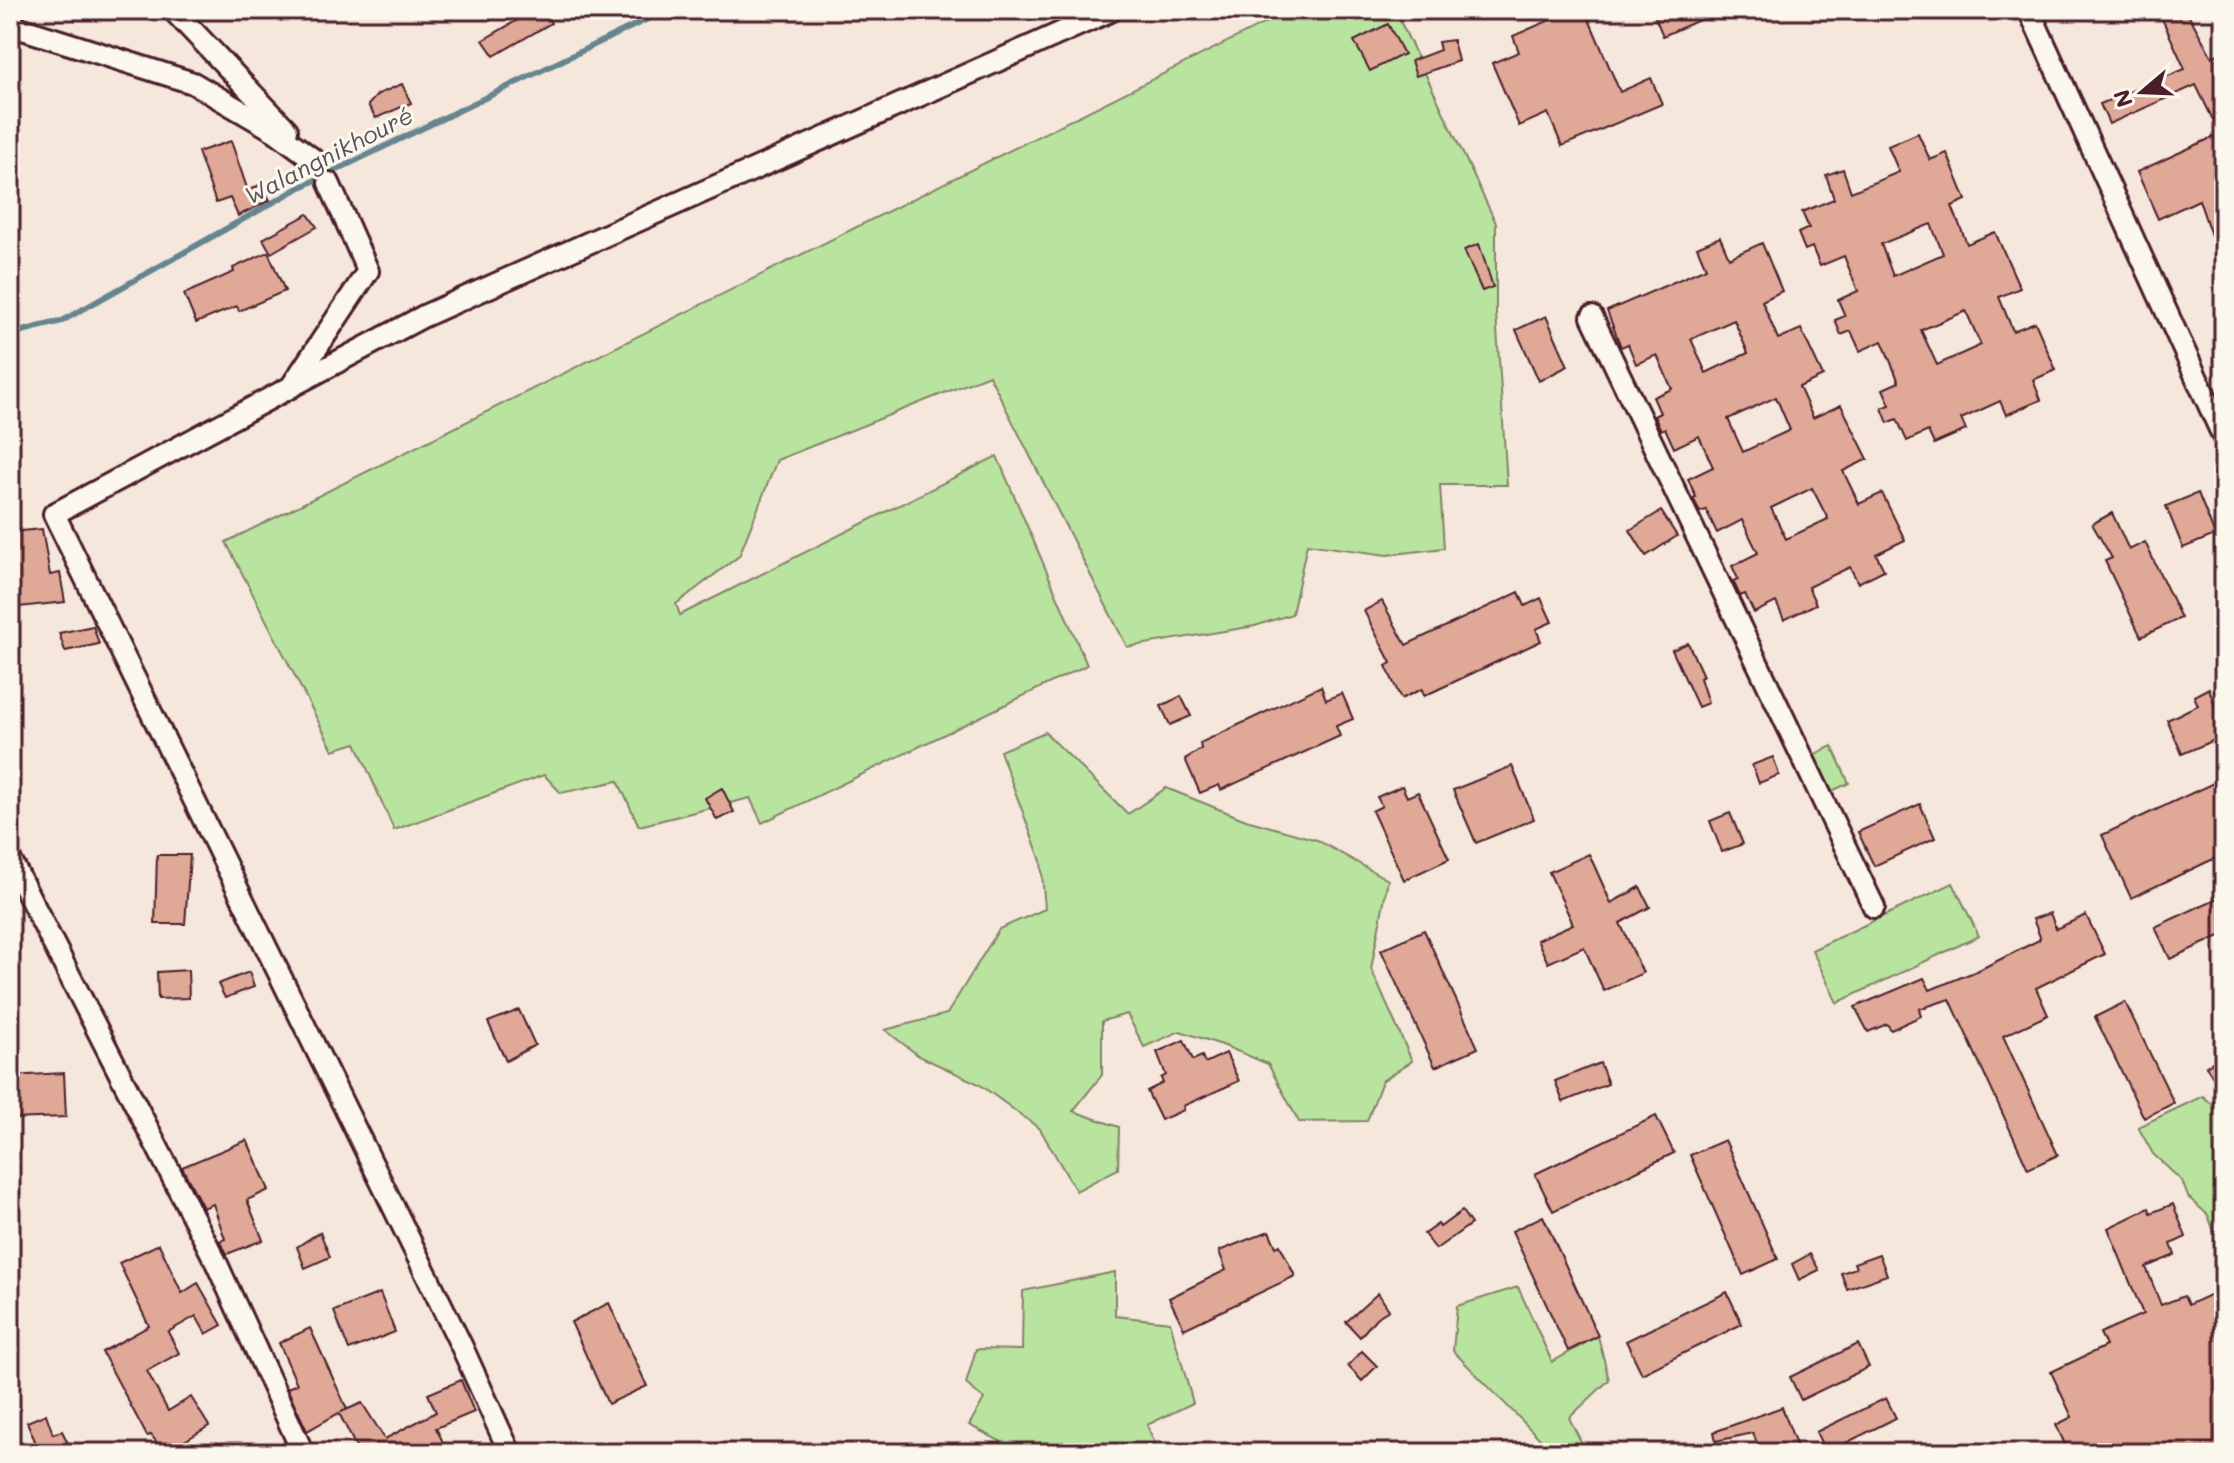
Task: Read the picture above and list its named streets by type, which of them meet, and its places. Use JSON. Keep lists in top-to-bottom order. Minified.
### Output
{"water":["Walangnikhouré"],"north":"left"}
